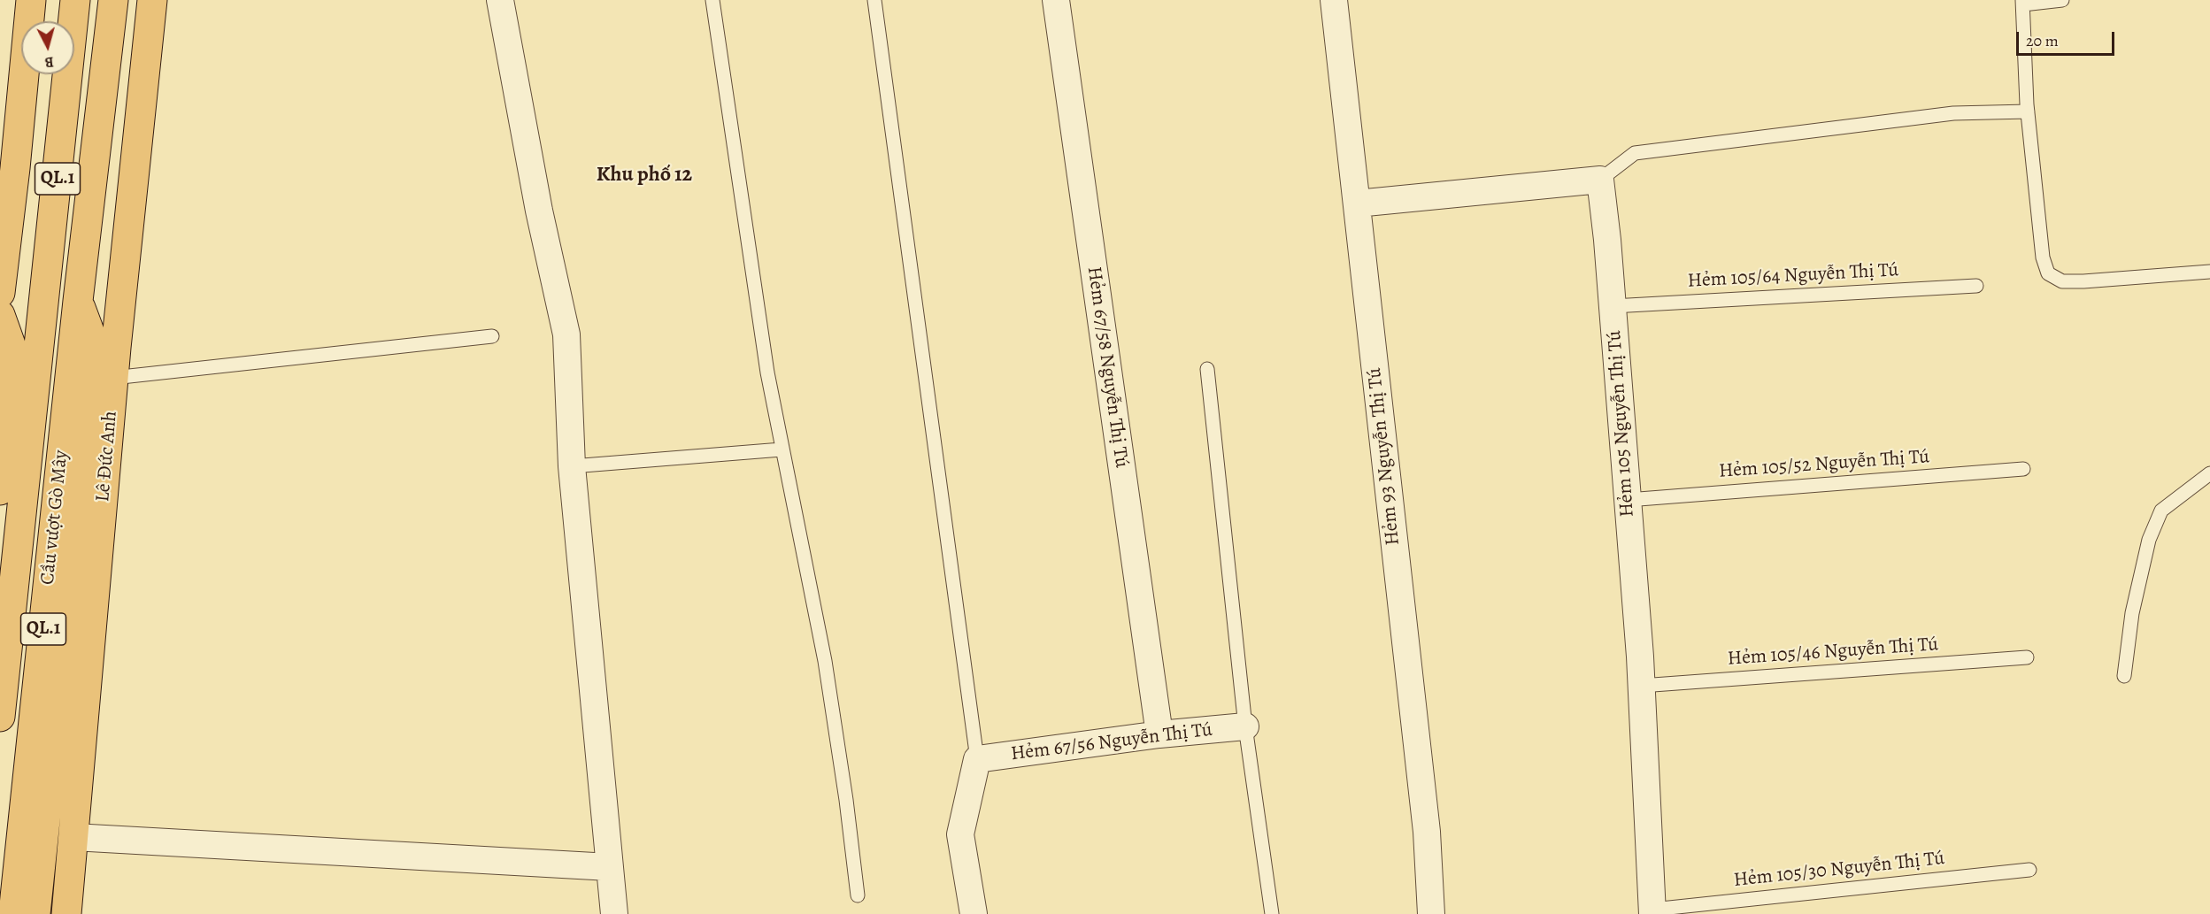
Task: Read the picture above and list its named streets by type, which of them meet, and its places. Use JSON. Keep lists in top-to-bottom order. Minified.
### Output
{"streets":{"highway":["QL.1","Lê Đức Anh","Cầu vượt Gò Mây"],"street":["Hẻm 67/58 Nguyễn Thị Tú","Hẻm 105 Nguyễn Thị Tú","Hẻm 93 Nguyễn Thị Tú","Hẻm 67/56 Nguyễn Thị Tú"],"lane":["Hẻm 105/64 Nguyễn Thị Tú","Hẻm 105/52 Nguyễn Thị Tú","Hẻm 105/46 Nguyễn Thị Tú","Hẻm 105/30 Nguyễn Thị Tú"]},"crossings":[["QL.1","Cầu vượt Gò Mây"],["Hẻm 105/64 Nguyễn Thị Tú","Hẻm 105 Nguyễn Thị Tú"],["Hẻm 67/58 Nguyễn Thị Tú","Hẻm 67/56 Nguyễn Thị Tú"],["Hẻm 105 Nguyễn Thị Tú","Hẻm 105/52 Nguyễn Thị Tú"],["Hẻm 105 Nguyễn Thị Tú","Hẻm 105/46 Nguyễn Thị Tú"],["Hẻm 105 Nguyễn Thị Tú","Hẻm 105/30 Nguyễn Thị Tú"],["Lê Đức Anh","Cầu vượt Gò Mây"]],"districts":["Khu phố 12"],"scale_bar":"20 m","north":"bottom"}
